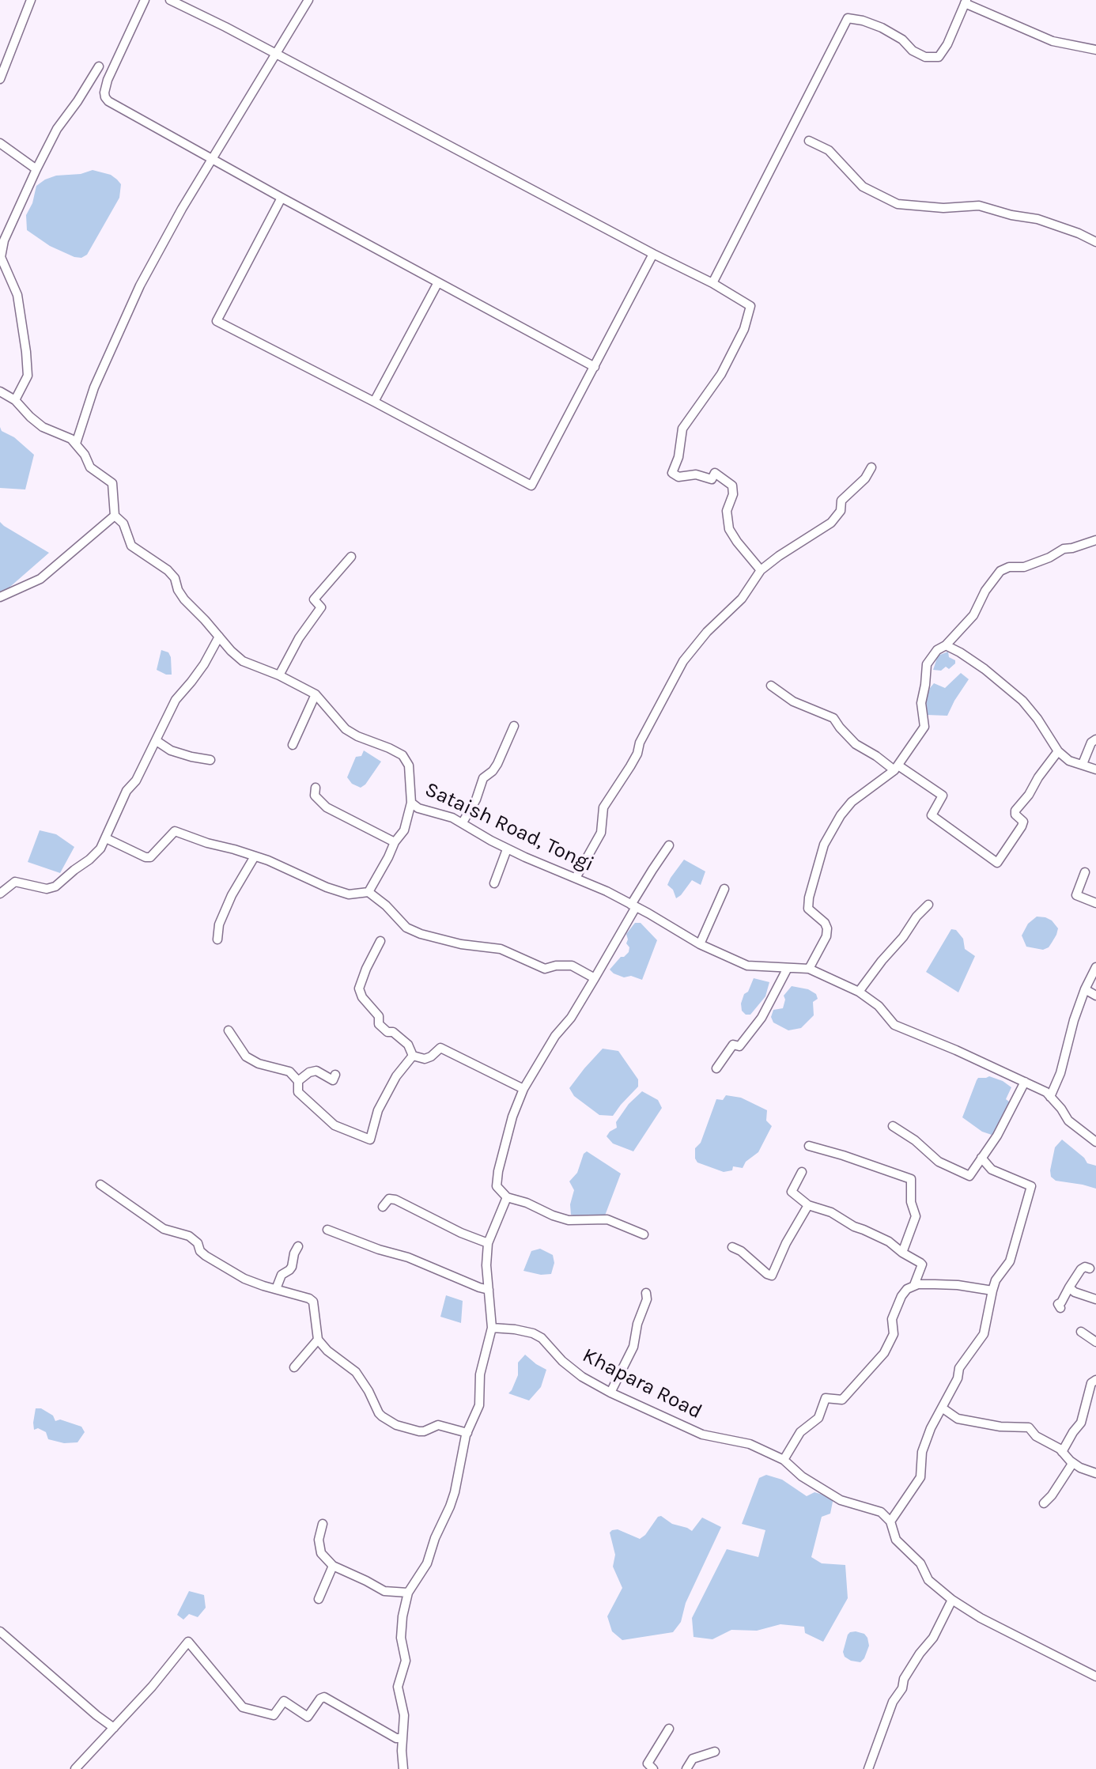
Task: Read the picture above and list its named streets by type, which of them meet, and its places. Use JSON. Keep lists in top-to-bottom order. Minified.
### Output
{"streets":{"street":["Sataish Road, Tongi","Khapara Road"]}}
